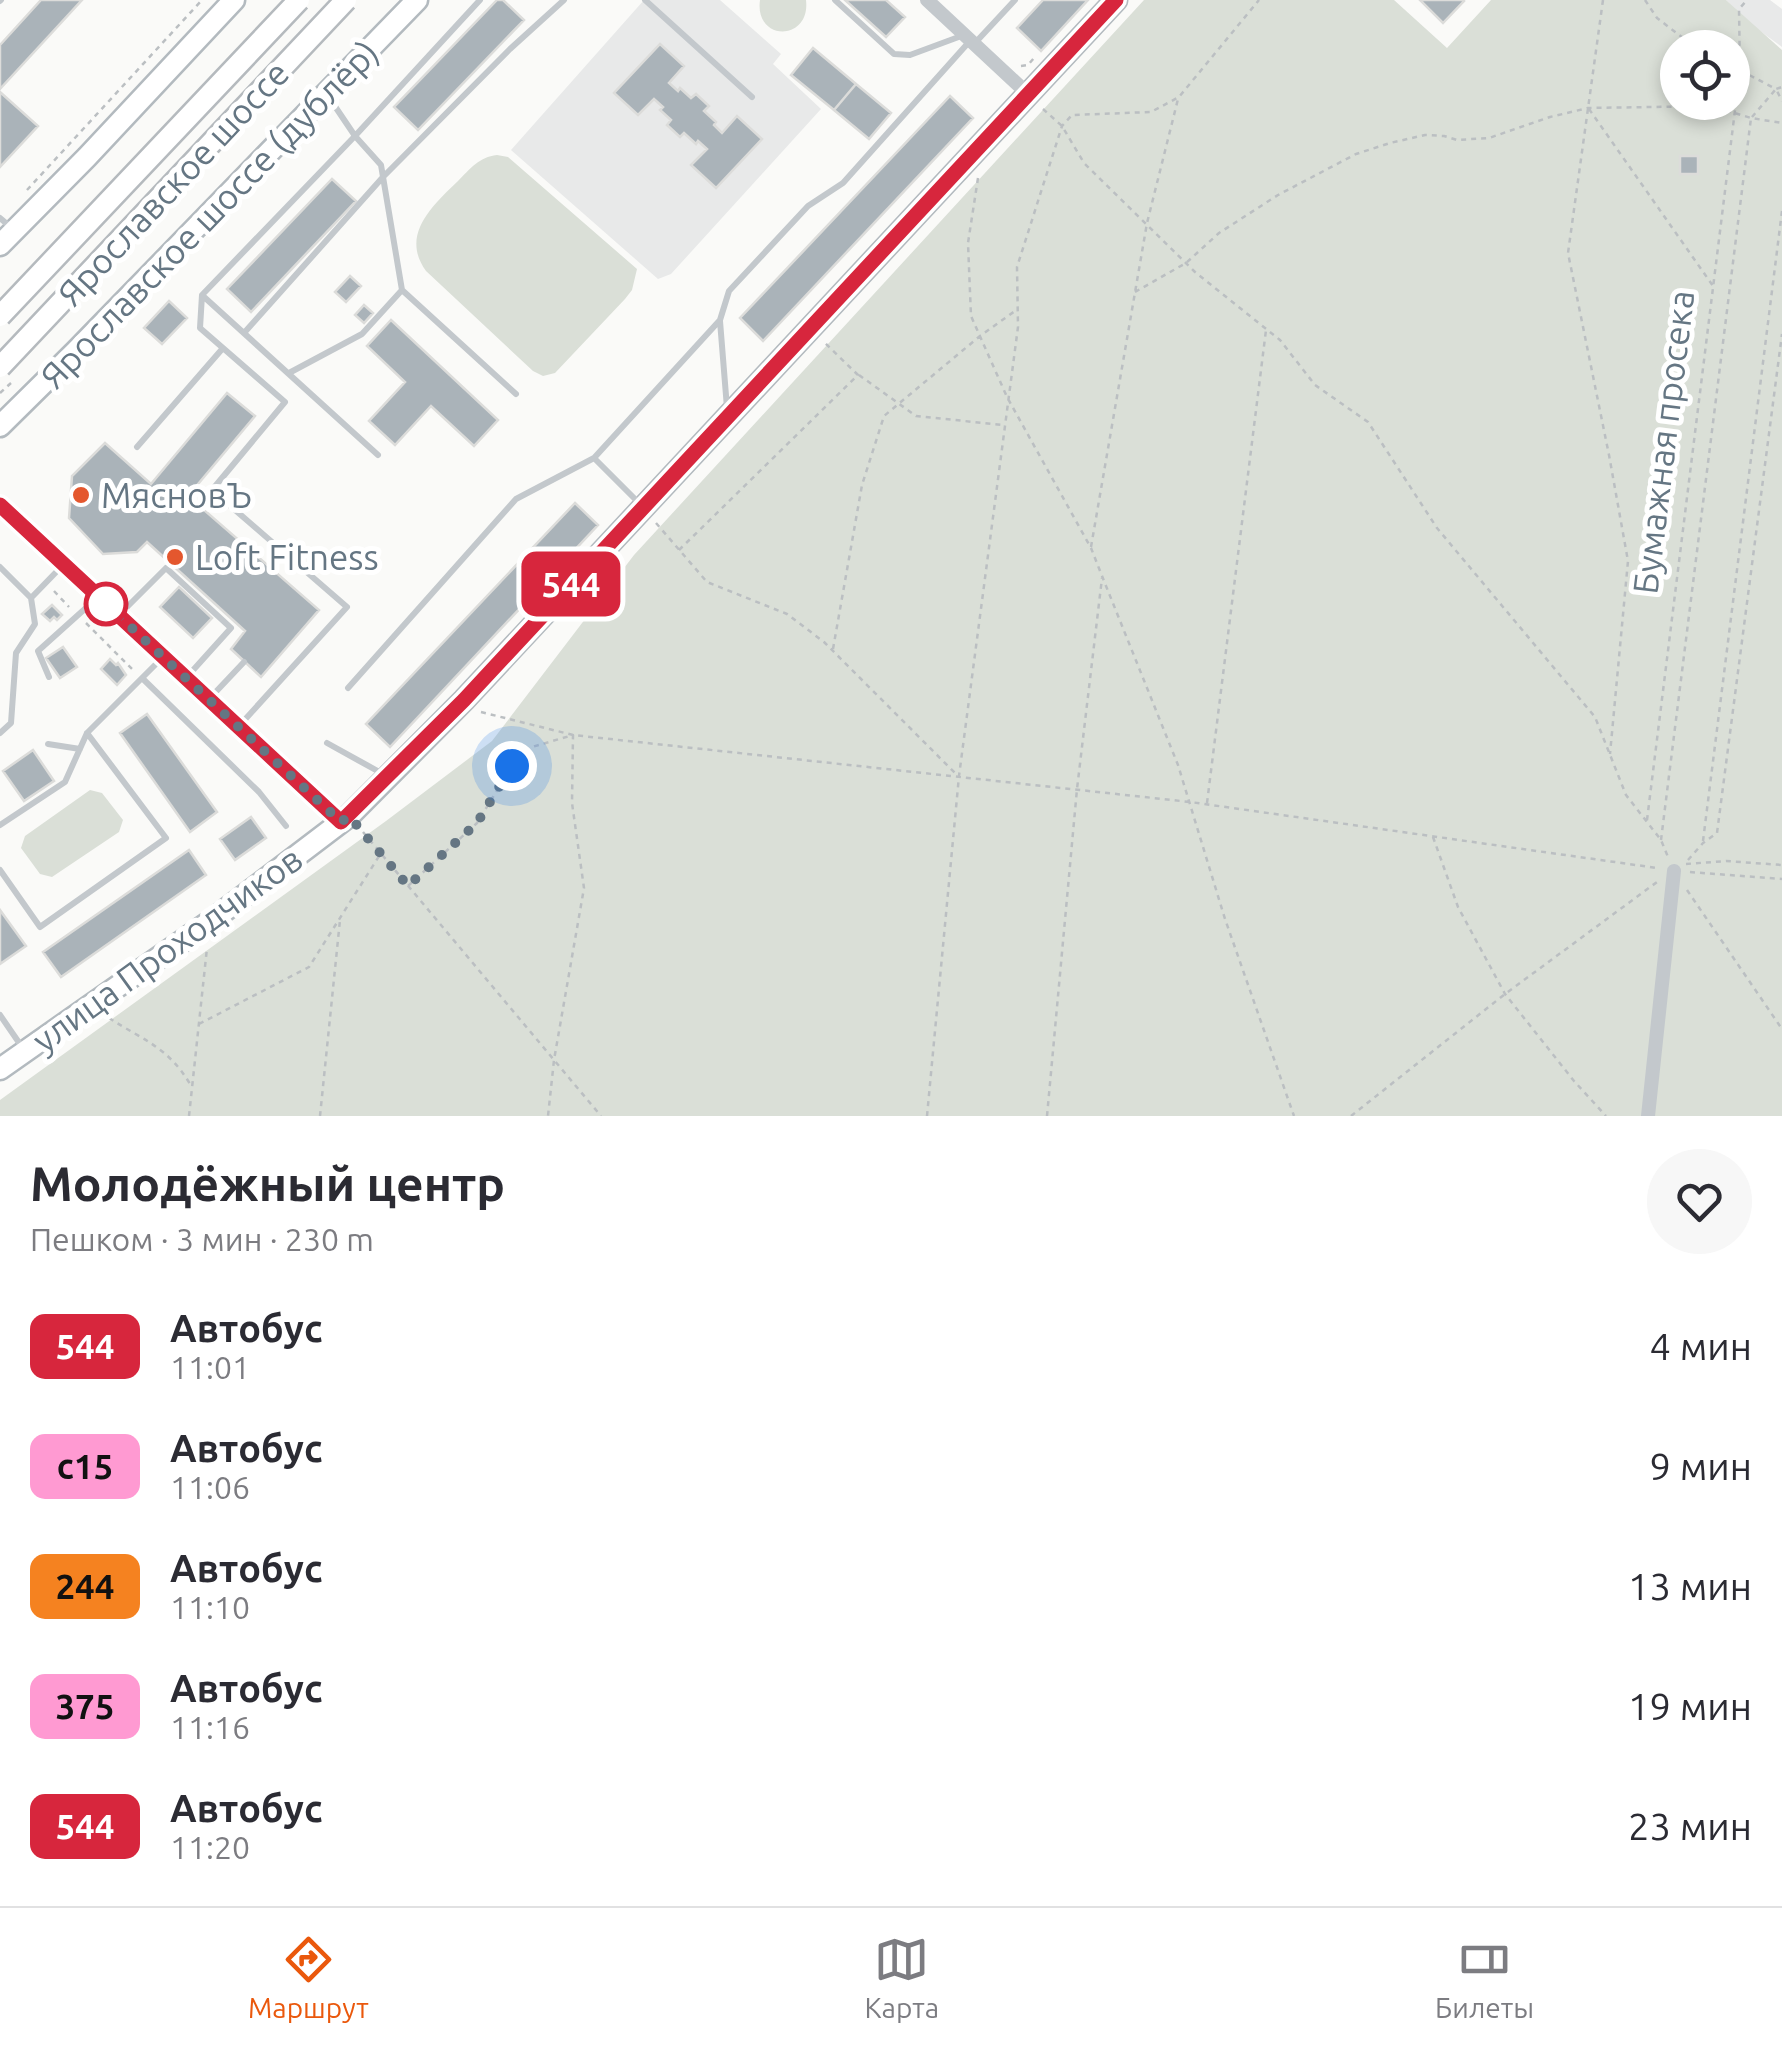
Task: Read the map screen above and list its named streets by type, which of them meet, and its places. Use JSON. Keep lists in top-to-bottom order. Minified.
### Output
{"streets":{"street":["Ярославское шоссе","Ярославское шоссе (дублёр)","улица Проходчиков"],"path":["Бумажная просека"]},"places":["МясновЪ","Loft Fitness"],"lines":["bus line 544"],"page":{"on_map":"544","heading":["Молодёжный центр","Пешком · 3 мин · 230 m"],"list":[{"mark":"544","name":"Автобус","note":"11:01","value":"4 мин"},{"mark":"с15","name":"Автобус","note":"11:06","value":"9 мин"},{"mark":"244","name":"Автобус","note":"11:10","value":"13 мин"},{"mark":"375","name":"Автобус","note":"11:16","value":"19 мин"},{"mark":"544","name":"Автобус","note":"11:20","value":"23 мин"}],"tabs":["Маршрут","Карта","Билеты"]}}
